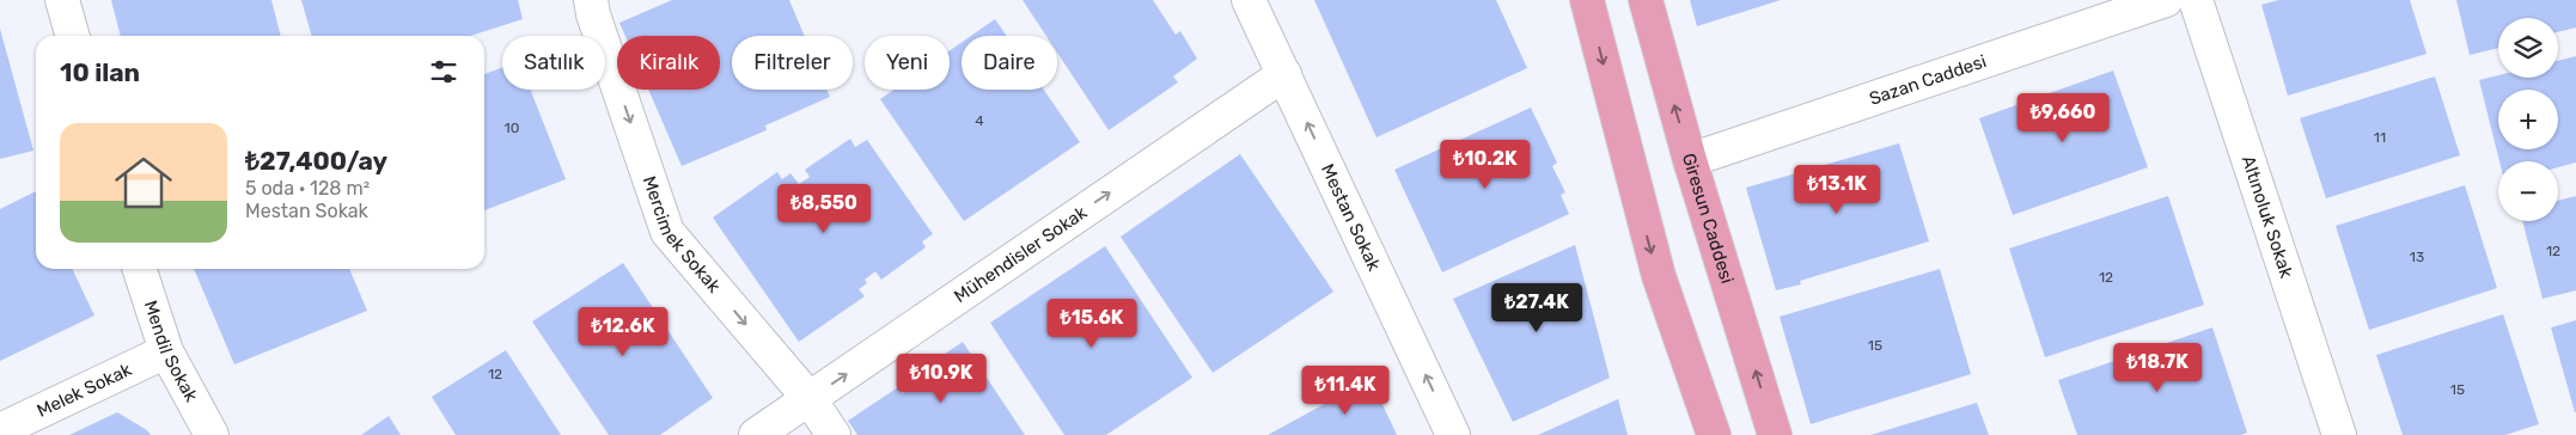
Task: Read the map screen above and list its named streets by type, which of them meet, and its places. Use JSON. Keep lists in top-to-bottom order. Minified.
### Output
{"streets":{"main road":["Giresun Caddesi"],"street":["Sazan Caddesi","Mestan Sokak","Altınoluk Sokak","Mercimek Sokak","Mühendisler Sokak","Mendil Sokak","Melek Sokak"]},"crossings":[["Sazan Caddesi","Giresun Caddesi"],["Mestan Sokak","Mühendisler Sokak"],["Mercimek Sokak","Mühendisler Sokak"],["Mendil Sokak","Melek Sokak"]],"one_way":["Mestan Sokak","Mercimek Sokak","Mühendisler Sokak"],"house_numbers":["4","10","11","12","13","12","15","12","15"],"page":{"map_buttons":["+","−"],"chip":["Satılık","Kiralık","Filtreler","Yeni","Daire"],"heading":"10 ilan","price":["₺9,660","₺10.2K","₺13.1K","₺8,550","₺27.4K","₺15.6K","₺12.6K","₺18.7K","₺10.9K","₺11.4K"],"list":[{"name":"₺27,400/ay","note":"5 oda · 128 m² · Mestan Sokak"}]}}
